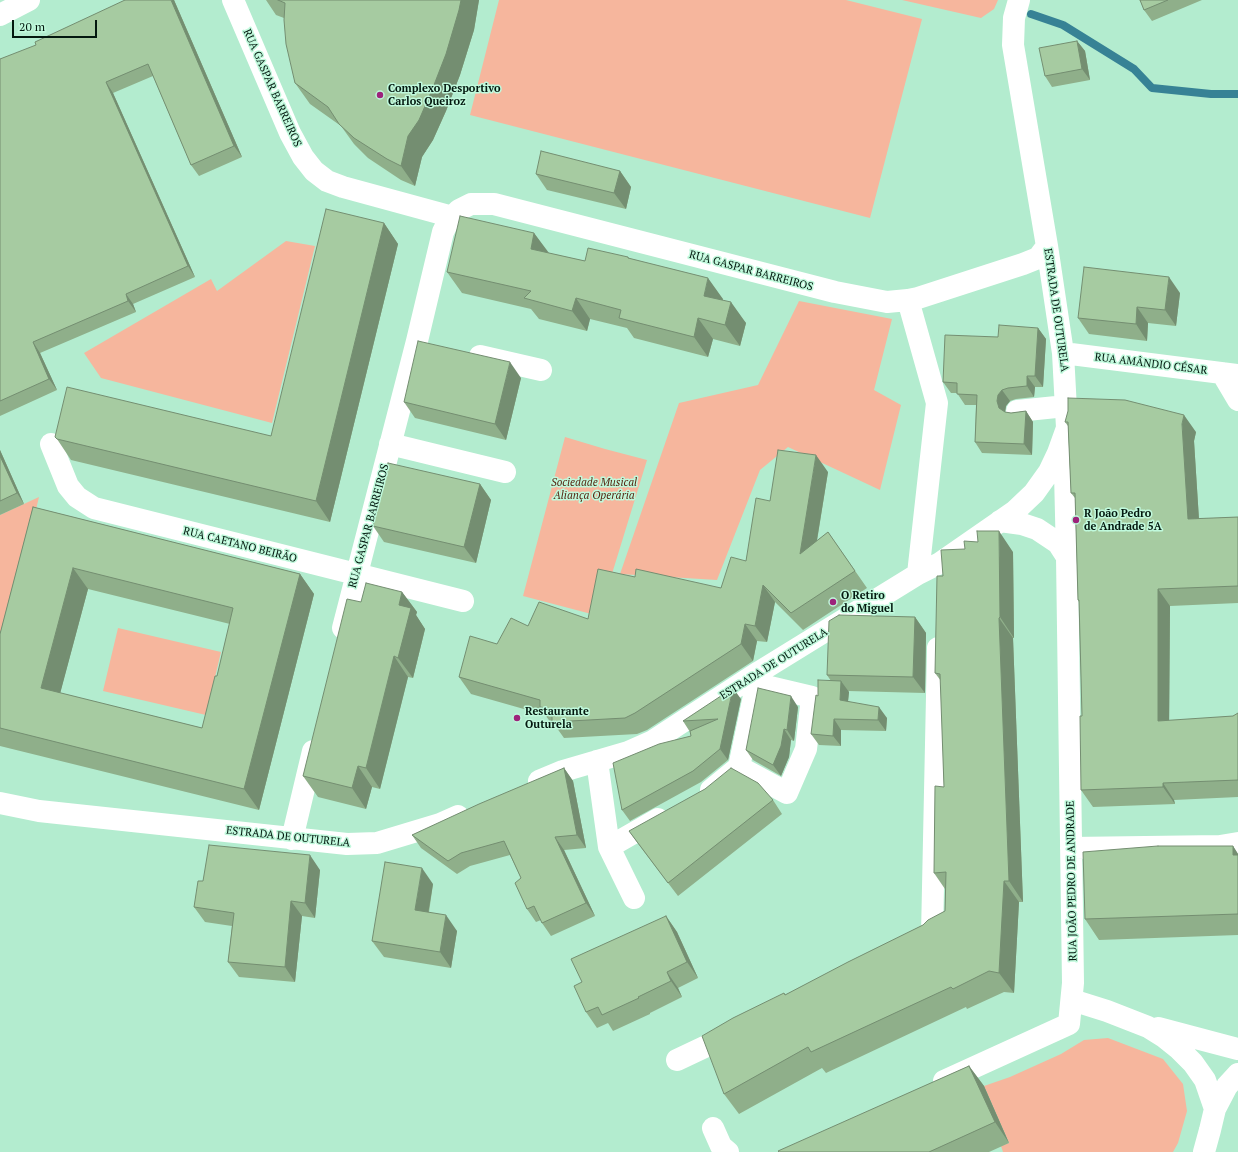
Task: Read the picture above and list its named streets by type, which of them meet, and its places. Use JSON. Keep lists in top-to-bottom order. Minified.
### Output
{"streets":{"street":["RUA GASPAR BARREIROS","ESTRADA DE OUTURELA","RUA AMÂNDIO CÉSAR","RUA CAETANO BEIRÃO","RUA JOÃO PEDRO DE ANDRADE"]},"crossings":[["RUA GASPAR BARREIROS","ESTRADA DE OUTURELA"],["RUA GASPAR BARREIROS","RUA CAETANO BEIRÃO"],["ESTRADA DE OUTURELA","RUA AMÂNDIO CÉSAR"],["ESTRADA DE OUTURELA","RUA JOÃO PEDRO DE ANDRADE"]],"parks":["Sociedade Musical Aliança Operária"],"places":["Complexo Desportivo Carlos Queiroz","R João Pedro de Andrade 5A","O Retiro do Miguel","Restaurante Outurela"],"scale_bar":"20 m"}
